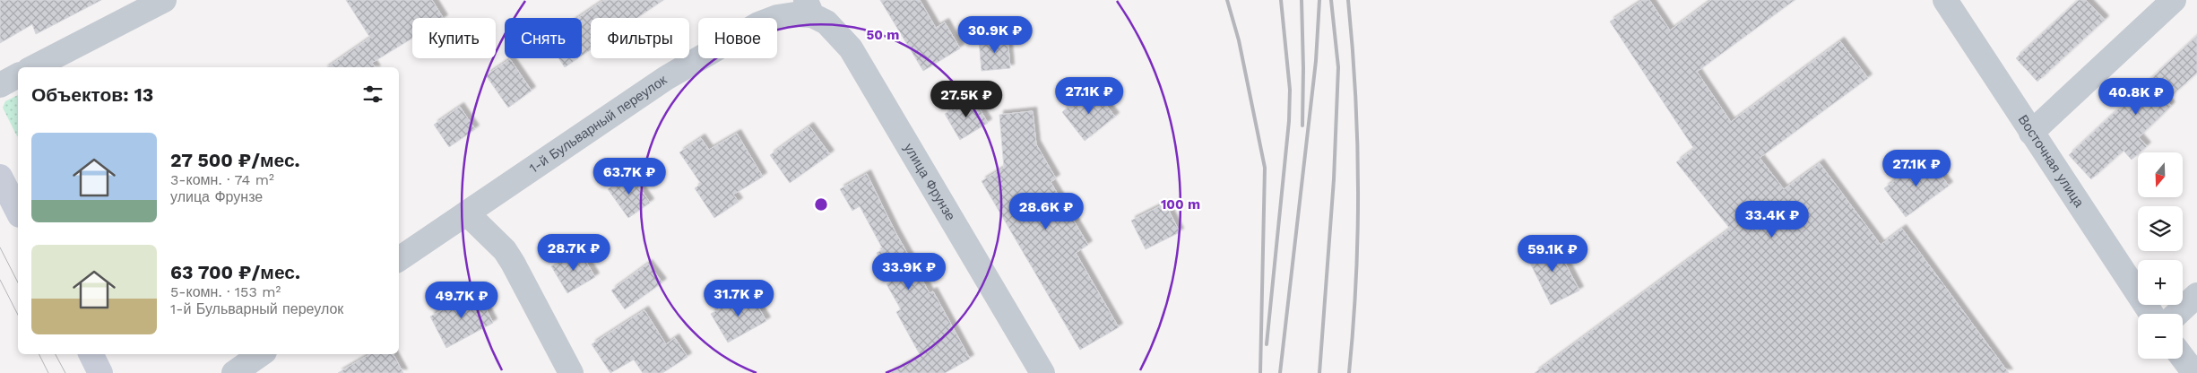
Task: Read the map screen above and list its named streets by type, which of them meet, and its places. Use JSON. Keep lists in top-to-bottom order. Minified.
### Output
{"streets":{"street":["1-й Бульварный переулок","Восточная улица","улица Фрунзе"]},"crossings":[["1-й Бульварный переулок","улица Фрунзе"]],"north":"bottom","page":{"price":["30.9K ₽","27.1K ₽","40.8K ₽","27.5K ₽","27.1K ₽","63.7K ₽","28.6K ₽","33.4K ₽","28.7K ₽","59.1K ₽","33.9K ₽","31.7K ₽","49.7K ₽"],"chip":["Купить","Снять","Фильтры","Новое"],"heading":"Объектов: 13","list":[{"name":"27 500 ₽/мес.","note":"3-комн. · 74 m² · улица Фрунзе"},{"name":"63 700 ₽/мес.","note":"5-комн. · 153 m² · 1-й Бульварный переулок"}],"map_buttons":["+","−"]},"rings":["50 m","100 m"]}
